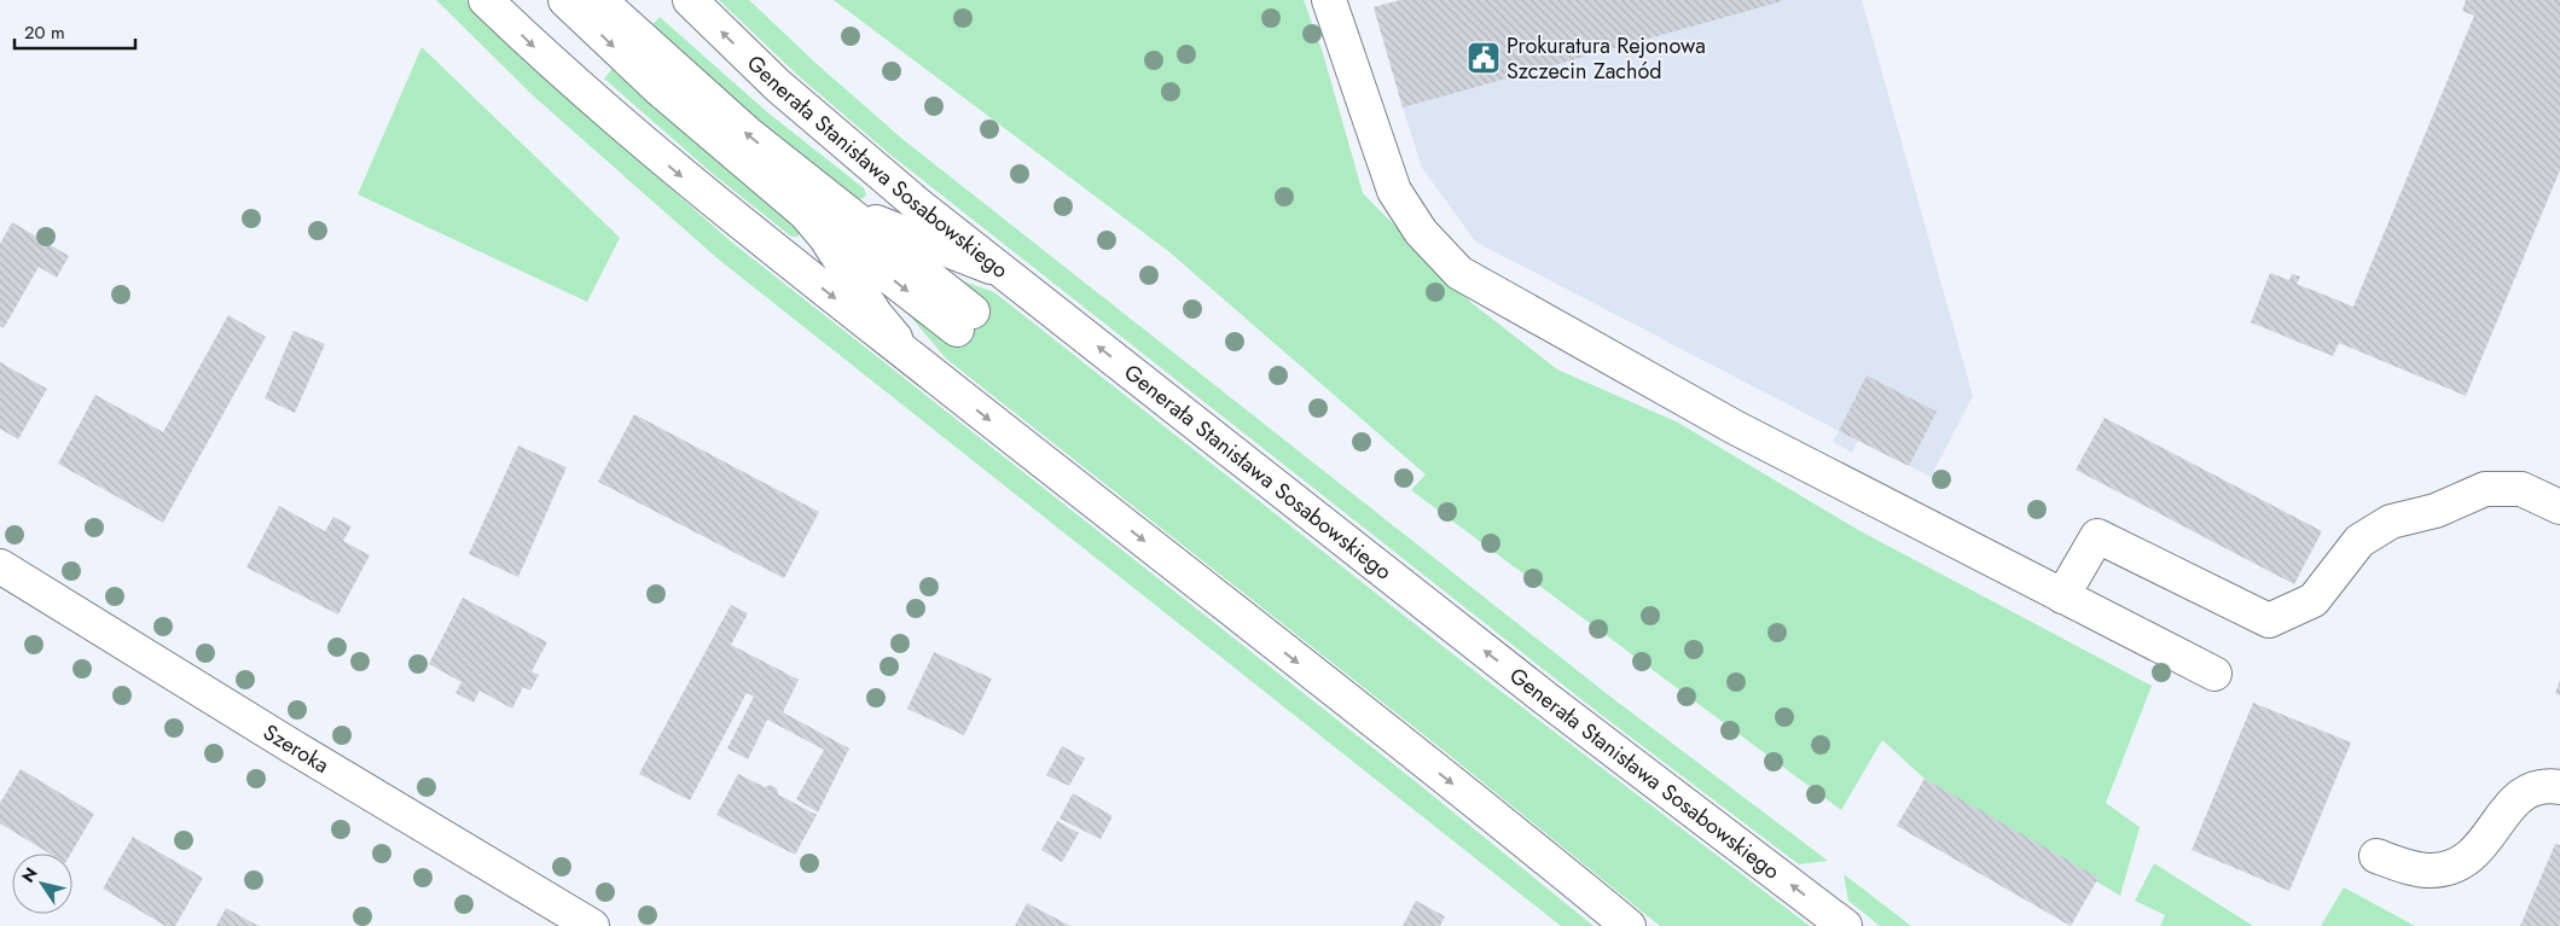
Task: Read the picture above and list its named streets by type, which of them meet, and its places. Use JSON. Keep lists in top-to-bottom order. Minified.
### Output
{"streets":{"main road":["Generała Stanisława Sosabowskiego","Szeroka"]},"places":{"public building":["Prokuratura Rejonowa Szczecin Zachód"]},"scale_bar":"20 m","north":"top left"}
